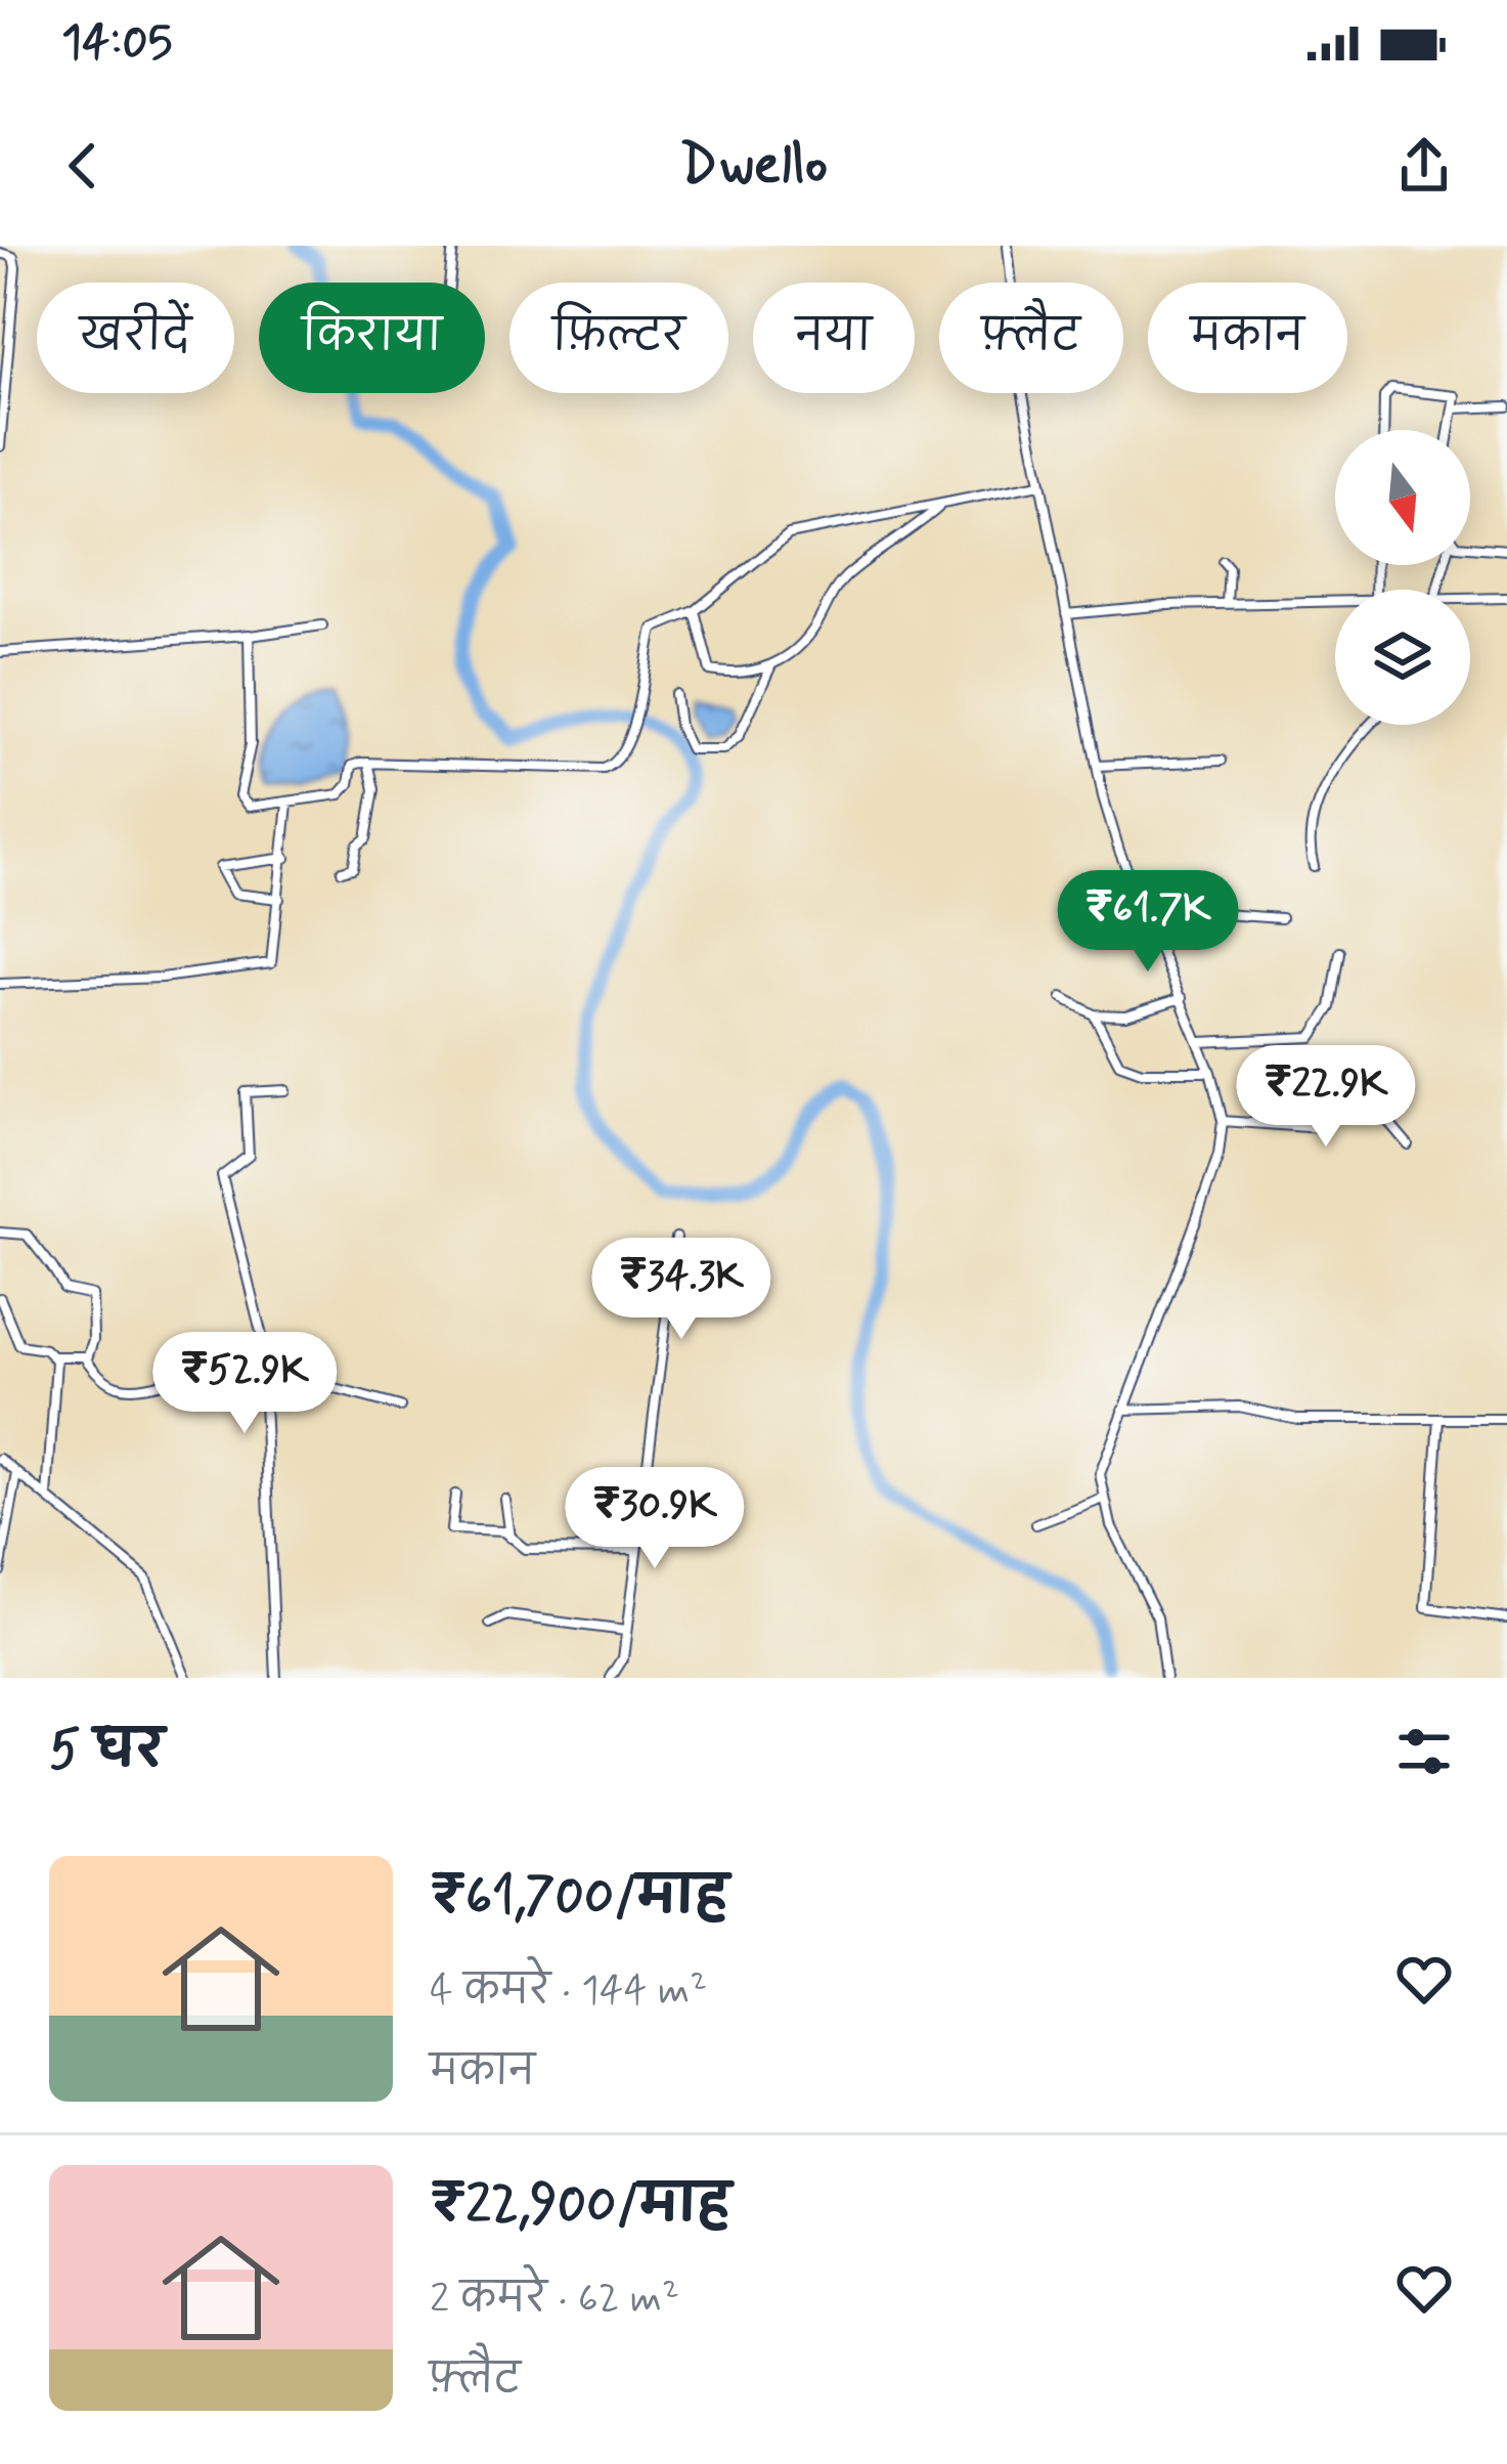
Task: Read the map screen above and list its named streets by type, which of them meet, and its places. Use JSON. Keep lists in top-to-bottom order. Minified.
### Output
{"north":"bottom","page":{"status":"14:05","header":"Dwello","chip":["खरीदें","किराया","फ़िल्टर","नया","फ़्लैट","मकान"],"price":["₹61.7K","₹22.9K","₹34.3K","₹52.9K","₹30.9K"],"heading":"5 घर","list":[{"name":"₹61,700/माह","note":"4 कमरे · 144 m² · मकान"},{"name":"₹22,900/माह","note":"2 कमरे · 62 m² · फ़्लैट"}]}}
